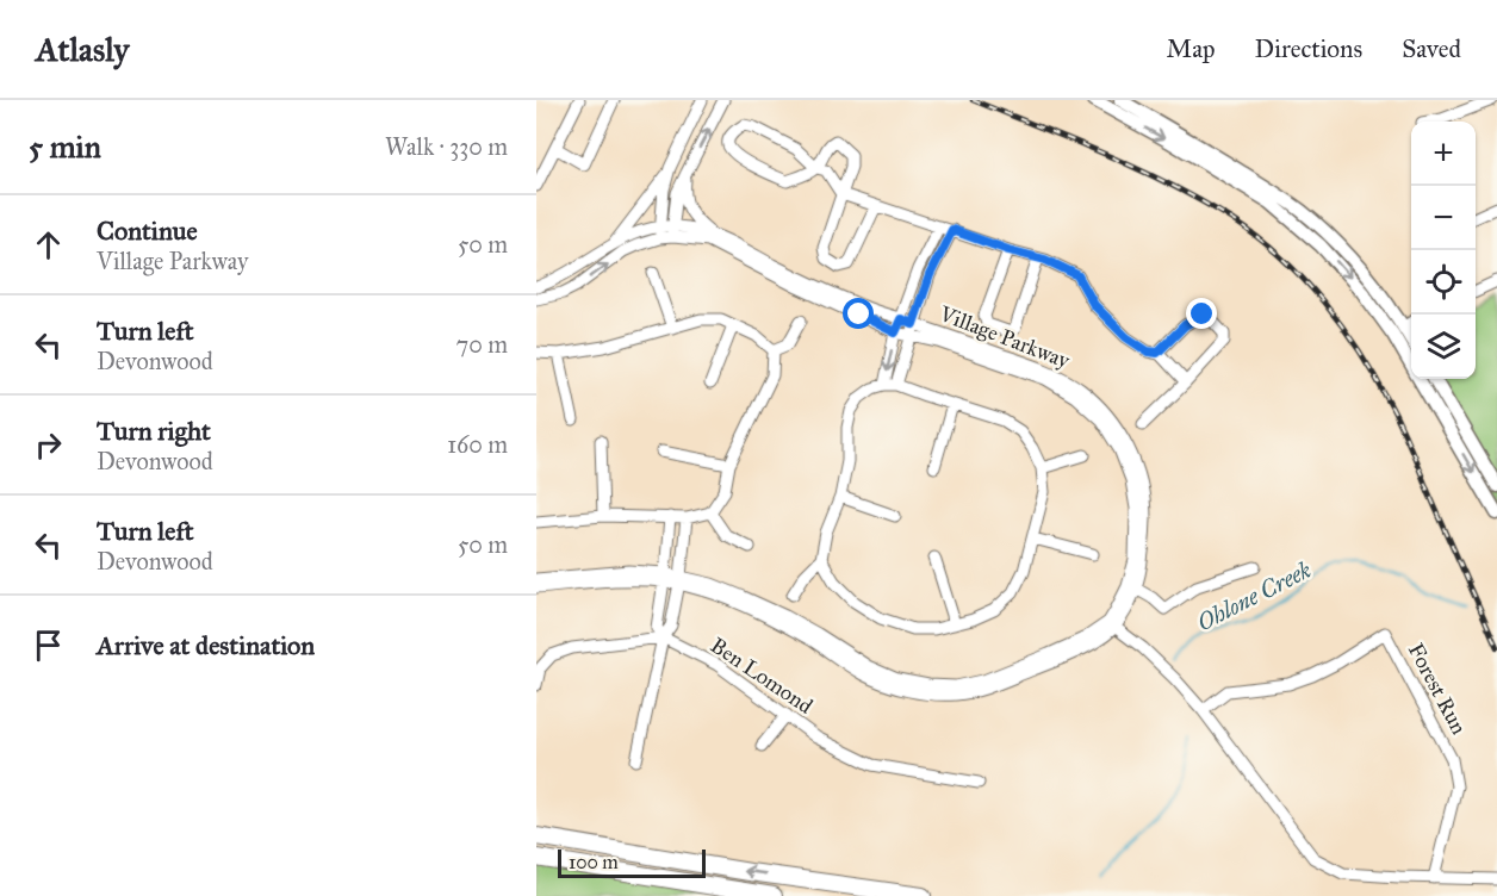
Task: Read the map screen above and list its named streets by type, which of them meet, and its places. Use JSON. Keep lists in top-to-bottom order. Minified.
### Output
{"streets":{"street":["Village Parkway","Ben Lomond","Forest Run"]},"water":["Ohlone Creek"],"scale_bar":"100 m","page":{"header":"Atlasly","nav":["Map","Directions","Saved"],"heading":["5 min","Walk · 330 m"],"map_buttons":["+","−"],"list":[["Continue","Village Parkway","50 m"],["Turn left","Devonwood","70 m"],["Turn right","Devonwood","160 m"],["Turn left","Devonwood","50 m"],"Arrive at destination"],"scale":"100 m"}}
